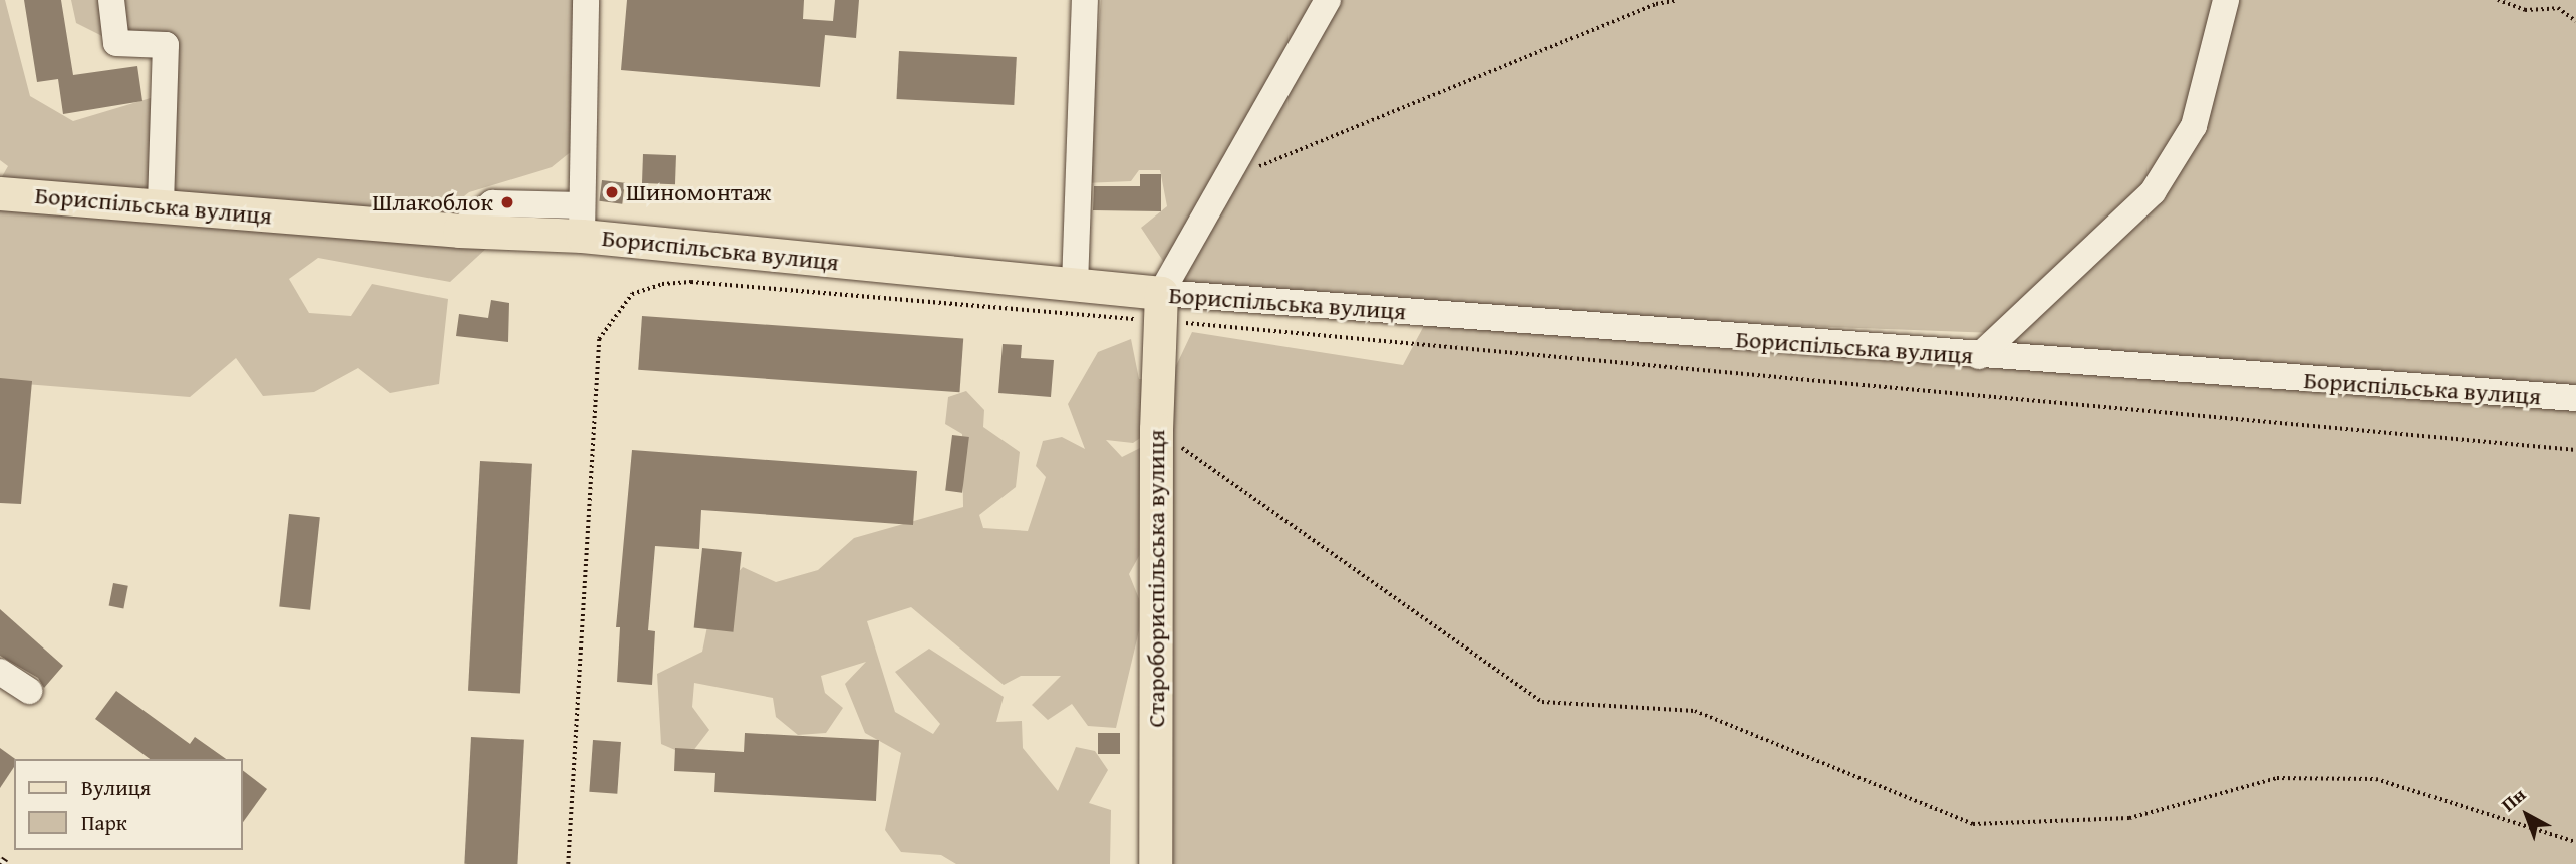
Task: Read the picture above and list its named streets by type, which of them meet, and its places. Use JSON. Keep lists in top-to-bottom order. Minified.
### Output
{"streets":{"main road":["Бориспільська вулиця","Старобориспільська вулиця"]},"crossings":[["Бориспільська вулиця","Старобориспільська вулиця"]],"places":["Шиномонтаж","Шлакоблок"],"legend":["Вулиця","Парк"],"north":"top left"}
